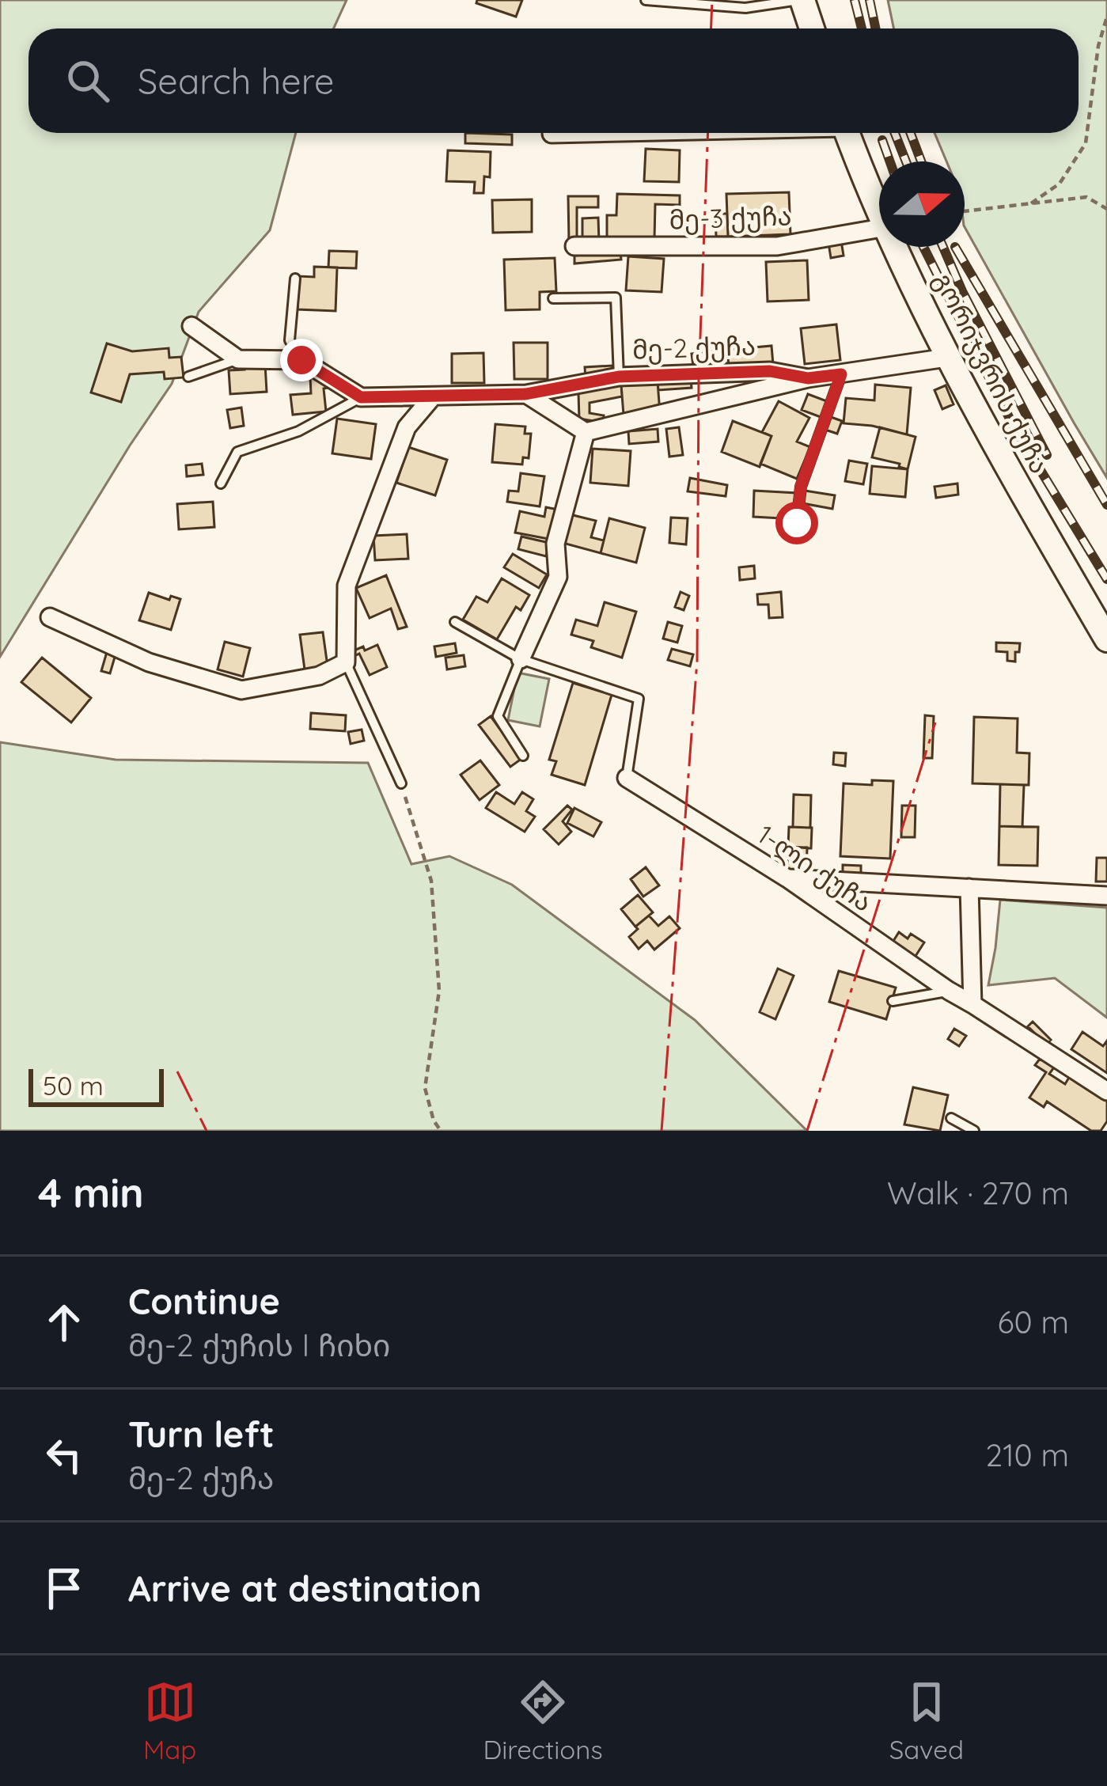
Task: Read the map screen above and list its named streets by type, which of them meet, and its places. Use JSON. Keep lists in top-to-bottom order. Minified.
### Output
{"streets":{"main road":["გორიჯვრის ქუჩა"],"street":["მე-3 ქუჩა","მე-2 ქუჩა","1-ლი ქუჩა"]},"crossings":[["მე-2 ქუჩა","გორიჯვრის ქუჩა"]],"scale_bar":"50 m","north":"right","page":{"search":"Search here","scale":"50 m","heading":["4 min","Walk · 270 m"],"list":[["Continue","მე-2 ქუჩის I ჩიხი","60 m"],["Turn left","მე-2 ქუჩა","210 m"],"Arrive at destination"],"nav":["Map","Directions","Saved"]}}
